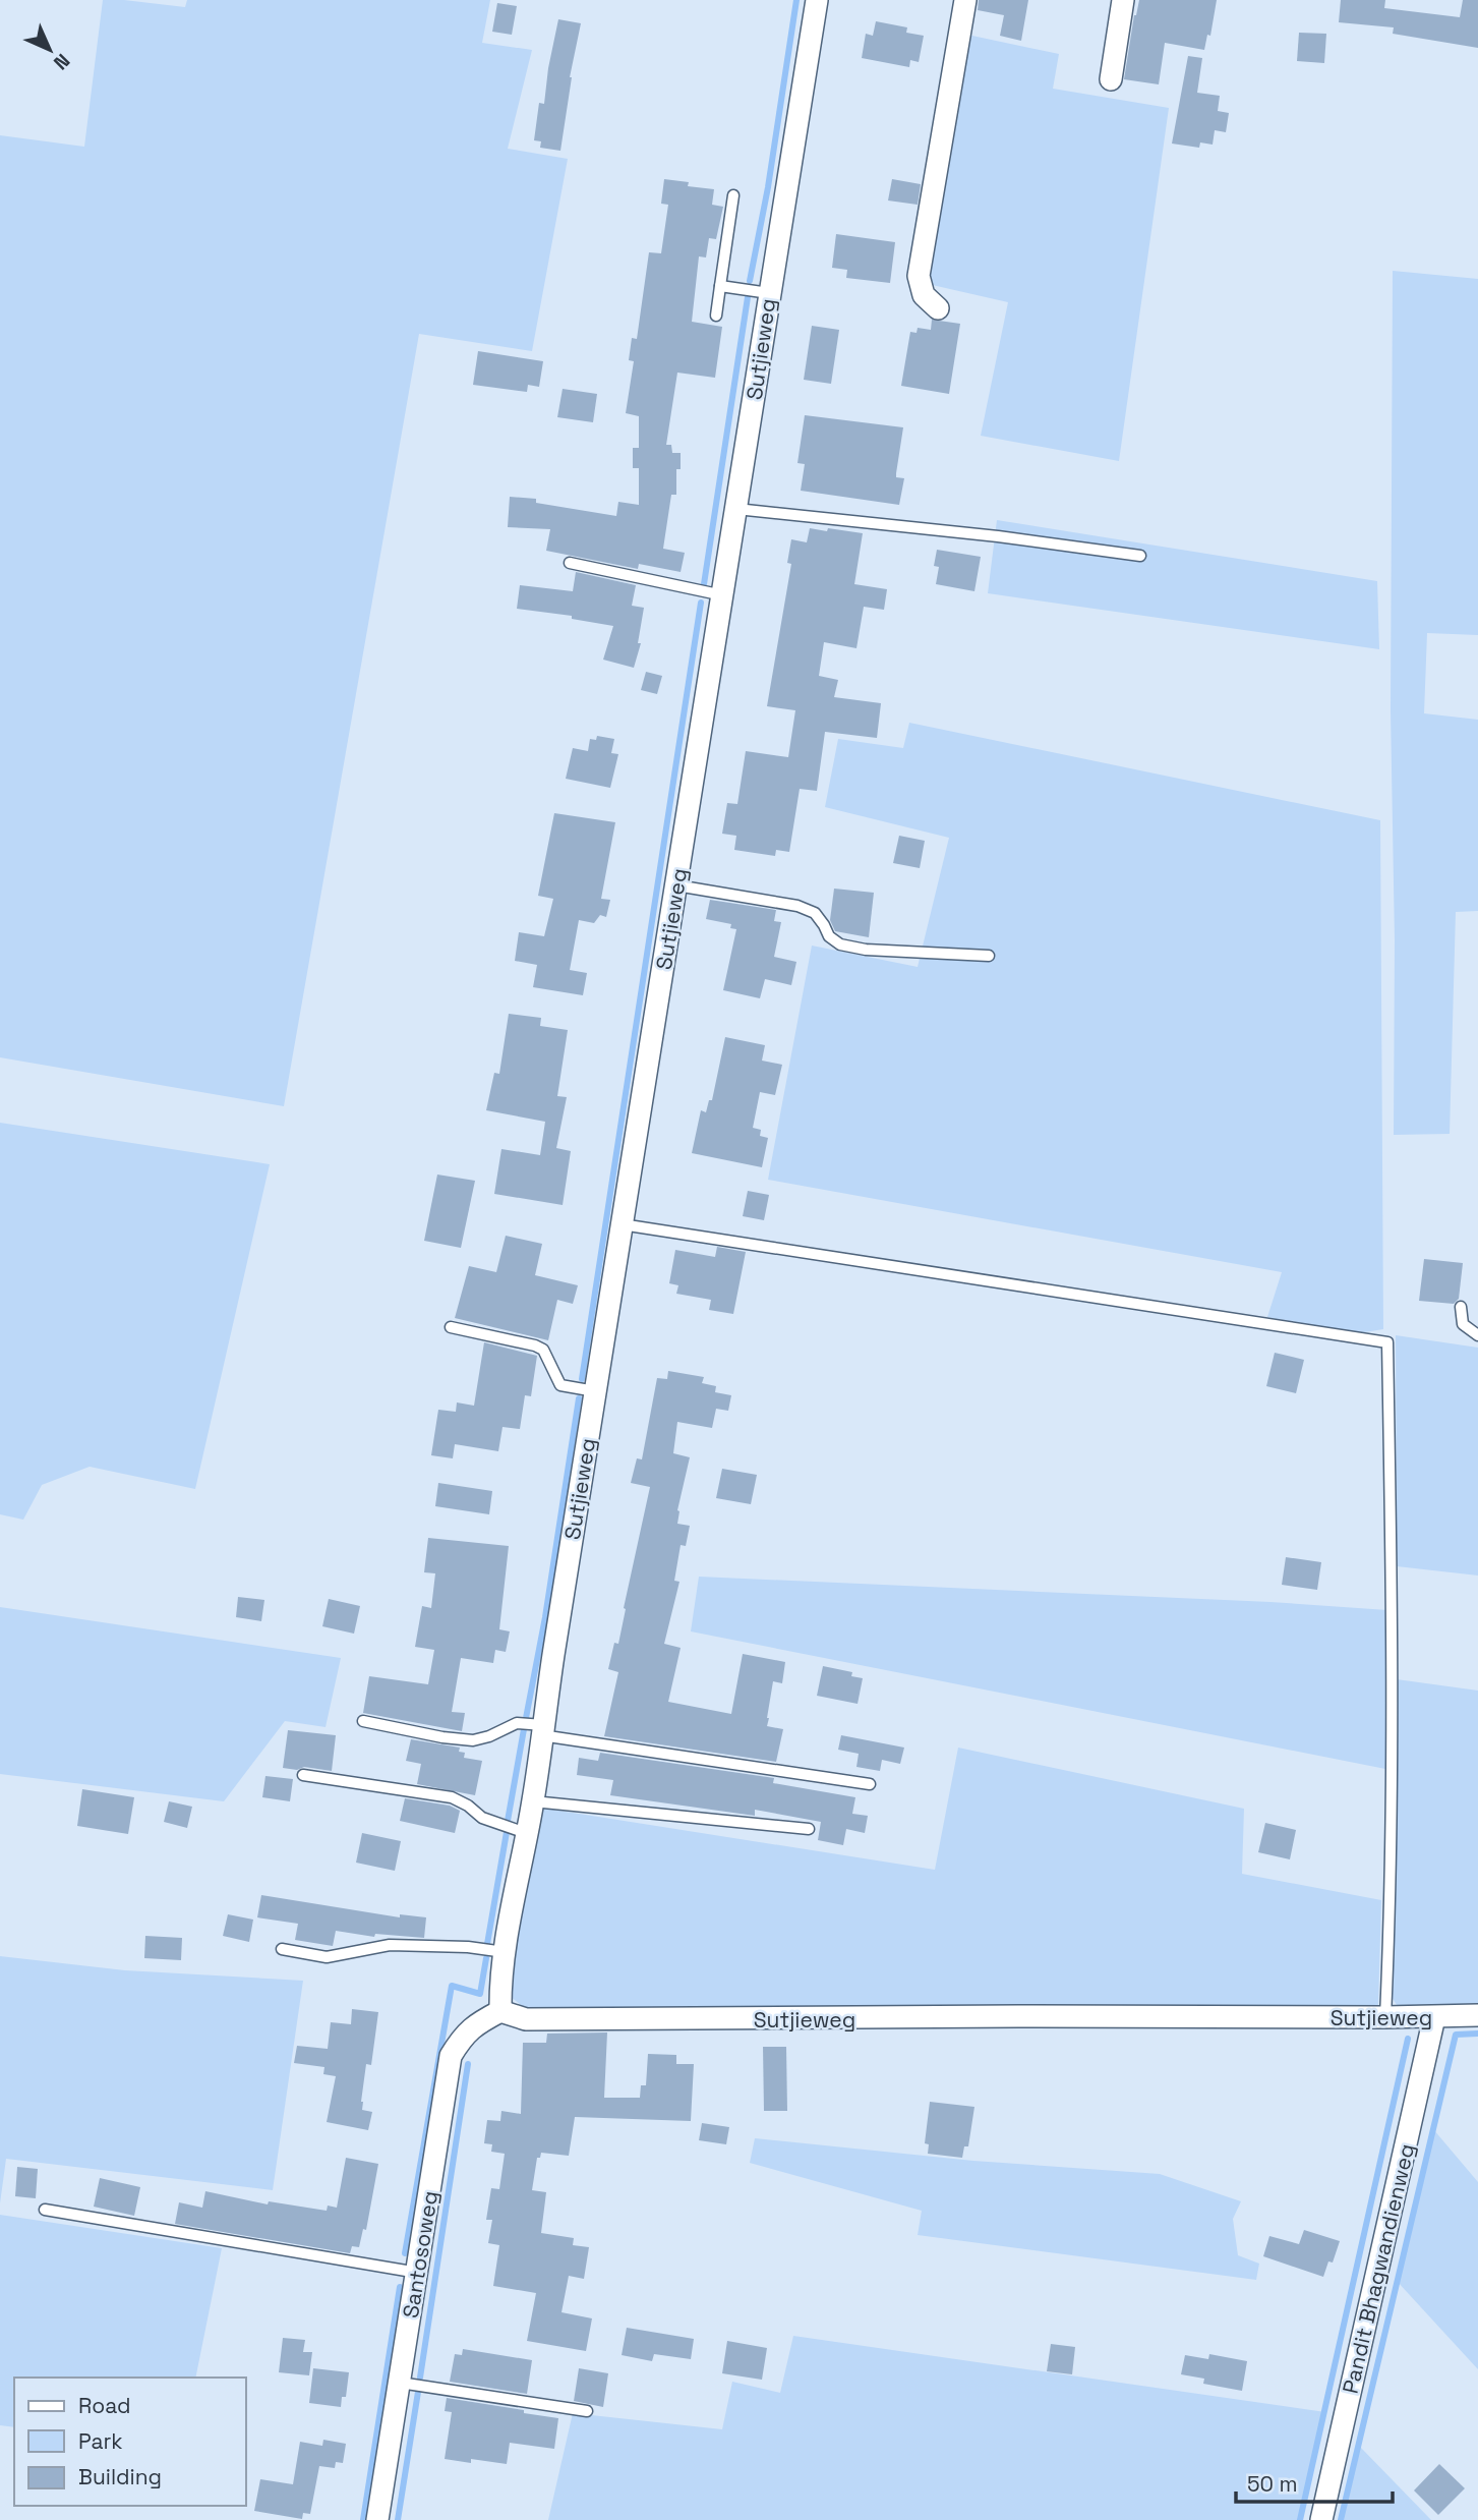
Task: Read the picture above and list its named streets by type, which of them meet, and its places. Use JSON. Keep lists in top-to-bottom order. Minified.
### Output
{"streets":{"street":["Sutjieweg","Santosoweg","Pandit Bhagwandienweg"]},"crossings":[["Sutjieweg","Santosoweg"],["Sutjieweg","Pandit Bhagwandienweg"]],"legend":["Road","Park","Building"],"scale_bar":"50 m","north":"bottom right"}
